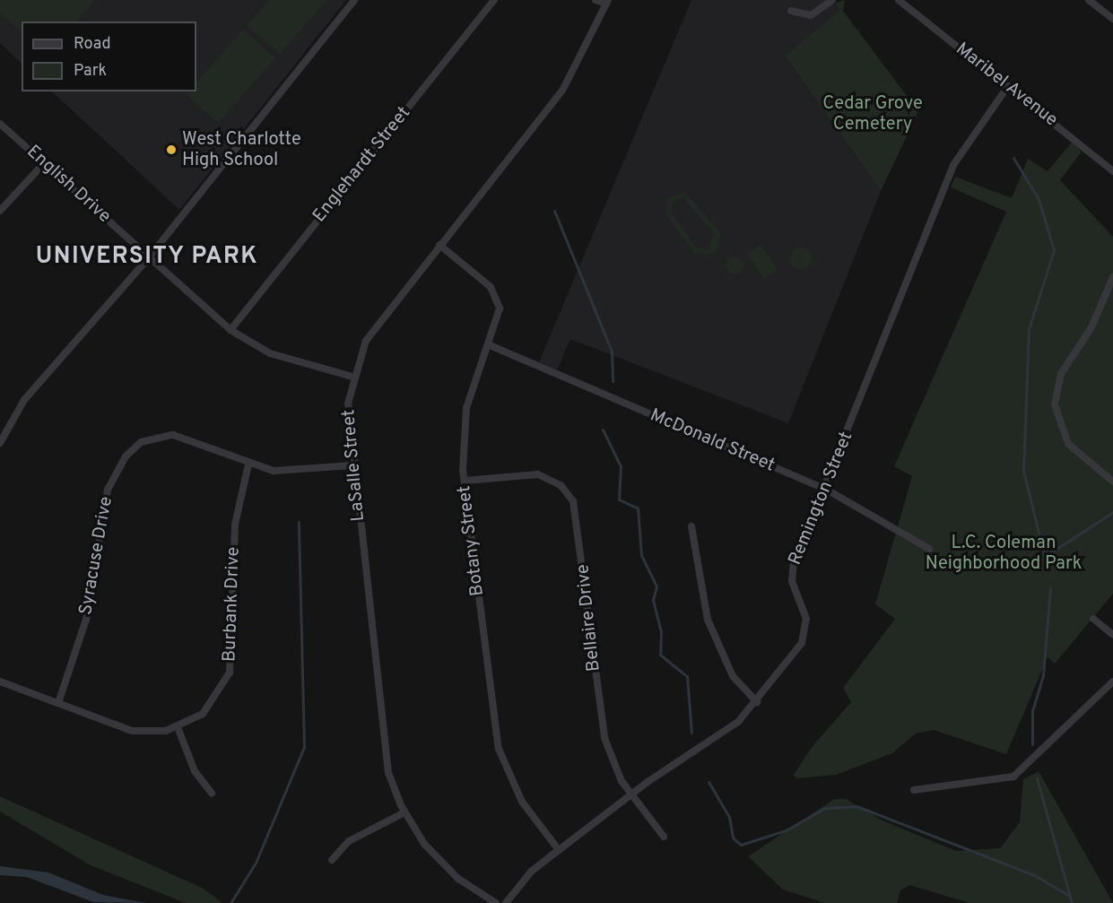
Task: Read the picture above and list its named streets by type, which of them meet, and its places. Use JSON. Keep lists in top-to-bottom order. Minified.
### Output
{"streets":{"street":["Maribel Avenue","Englehardt Street","English Drive","McDonald Street","LaSalle Street","Remington Street","Botany Street","Syracuse Drive","Burbank Drive","Bellaire Drive"]},"crossings":[["Maribel Avenue","Remington Street"],["Englehardt Street","English Drive"],["English Drive","LaSalle Street"],["McDonald Street","Remington Street"],["McDonald Street","Botany Street"],["LaSalle Street","Botany Street"],["LaSalle Street","Syracuse Drive"],["Remington Street","Botany Street"],["Remington Street","Bellaire Drive"],["Botany Street","Bellaire Drive"],["Syracuse Drive","Burbank Drive"]],"districts":["UNIVERSITY PARK"],"parks":["Cedar Grove Cemetery","L.C. Coleman Neighborhood Park"],"places":["West Charlotte High School"],"legend":["Road","Park"]}
